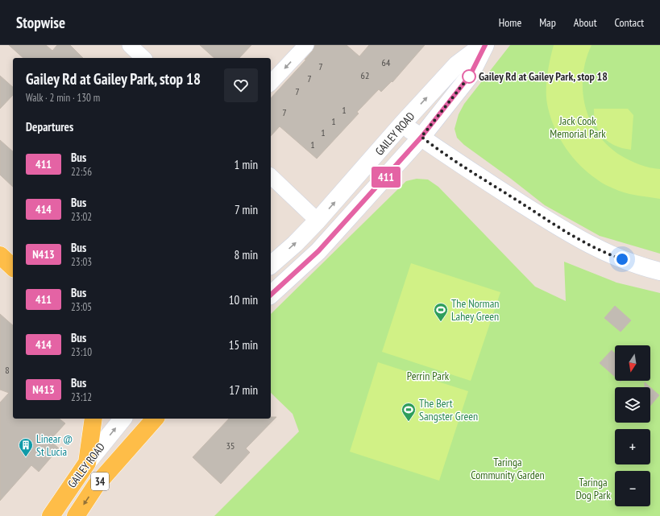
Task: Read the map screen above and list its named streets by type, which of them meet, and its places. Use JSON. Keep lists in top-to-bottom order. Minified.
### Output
{"streets":{"main road":["GAILEY ROAD","34"]},"crossings":[["GAILEY ROAD","34"]],"parks":["Jack Cook Memorial Park","Perrin Park","Taringa Community Garden","Taringa Dog Park"],"places":{"other":["Gailey Rd at Gailey Park, stop 18"],"sports":["The Norman Lahey Green","The Bert Sangster Green"],"building":["Linear @ St Lucia"]},"lines":["bus line 411"],"house_numbers":["64","7","62","7","7","1","7","1","1","1","8","35"],"north":"bottom","page":{"header":"Stopwise","nav":["Home","Map","About","Contact"],"on_map":"411","heading":[["Gailey Rd at Gailey Park, stop 18","Walk · 2 min · 130 m"],"Departures"],"list":[{"mark":"411","name":"Bus","note":"22:56","value":"1 min"},{"mark":"414","name":"Bus","note":"23:02","value":"7 min"},{"mark":"N413","name":"Bus","note":"23:03","value":"8 min"},{"mark":"411","name":"Bus","note":"23:05","value":"10 min"},{"mark":"414","name":"Bus","note":"23:10","value":"15 min"},{"mark":"N413","name":"Bus","note":"23:12","value":"17 min"}],"map_buttons":["+","−"]}}
